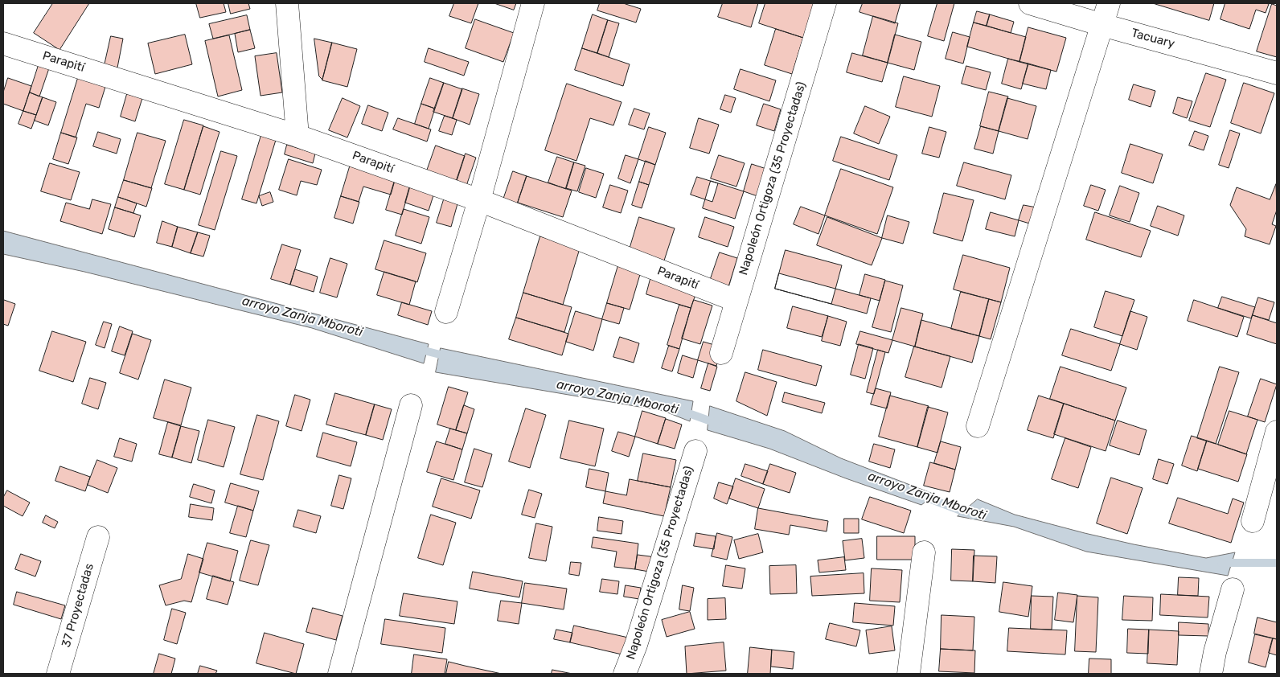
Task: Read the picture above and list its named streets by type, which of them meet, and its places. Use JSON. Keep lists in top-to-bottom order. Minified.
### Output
{"streets":{"street":["Tacuary","Parapití","Napoleón Ortigoza (35 Proyectadas)","37 Proyectadas"]},"crossings":[["Parapití","Napoleón Ortigoza (35 Proyectadas)"]],"water":["arroyo Zanja Mboroti"]}
